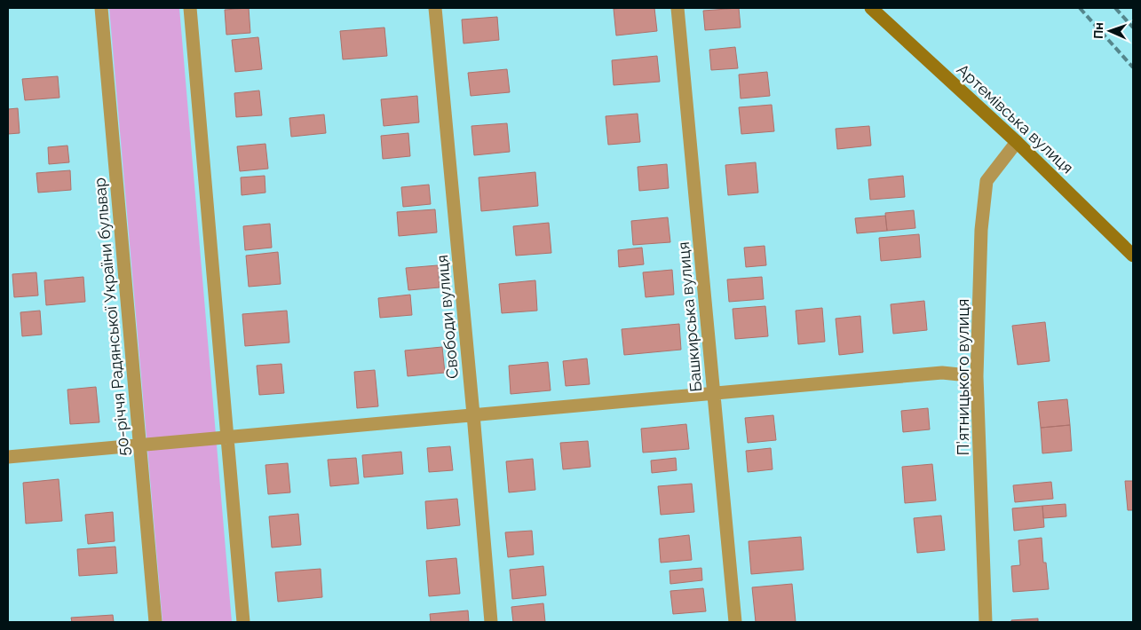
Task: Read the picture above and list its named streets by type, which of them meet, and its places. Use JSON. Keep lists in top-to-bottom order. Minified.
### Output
{"streets":{"main road":["Артемівська вулиця"],"street":["50-річчя Радянської України бульвар","Свободи вулиця","Башкирська вулиця","П’ятницького вулиця"]},"crossings":[["Артемівська вулиця","П’ятницького вулиця"]],"north":"left"}
